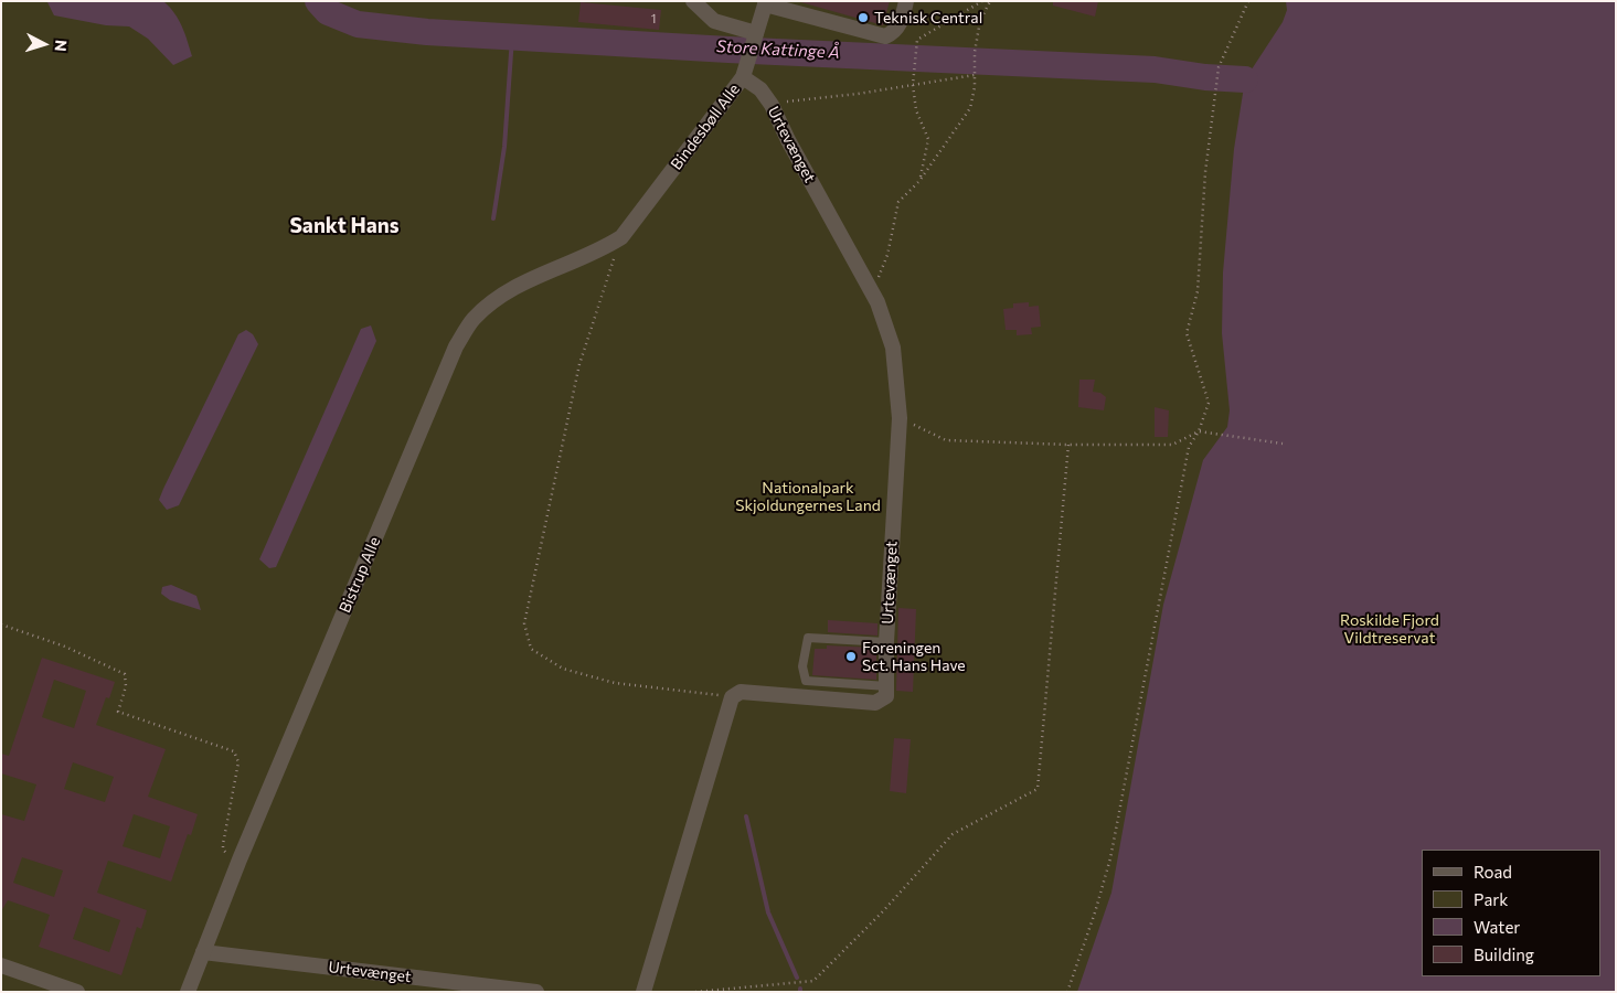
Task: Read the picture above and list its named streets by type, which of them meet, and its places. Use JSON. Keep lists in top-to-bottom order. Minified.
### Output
{"streets":{"street":["Bindesbøll Alle","Urtevænget","Bistrup Alle"]},"crossings":[["Bindesbøll Alle","Urtevænget"],["Bindesbøll Alle","Bistrup Alle"],["Urtevænget","Bistrup Alle"]],"districts":["Sankt Hans"],"water":["Store Kattinge Å"],"parks":["Nationalpark Skjoldungernes Land","Roskilde Fjord Vildtreservat"],"places":["Teknisk Central","Foreningen Sct. Hans Have"],"house_numbers":["1"],"legend":["Road","Park","Water","Building"],"north":"right"}
